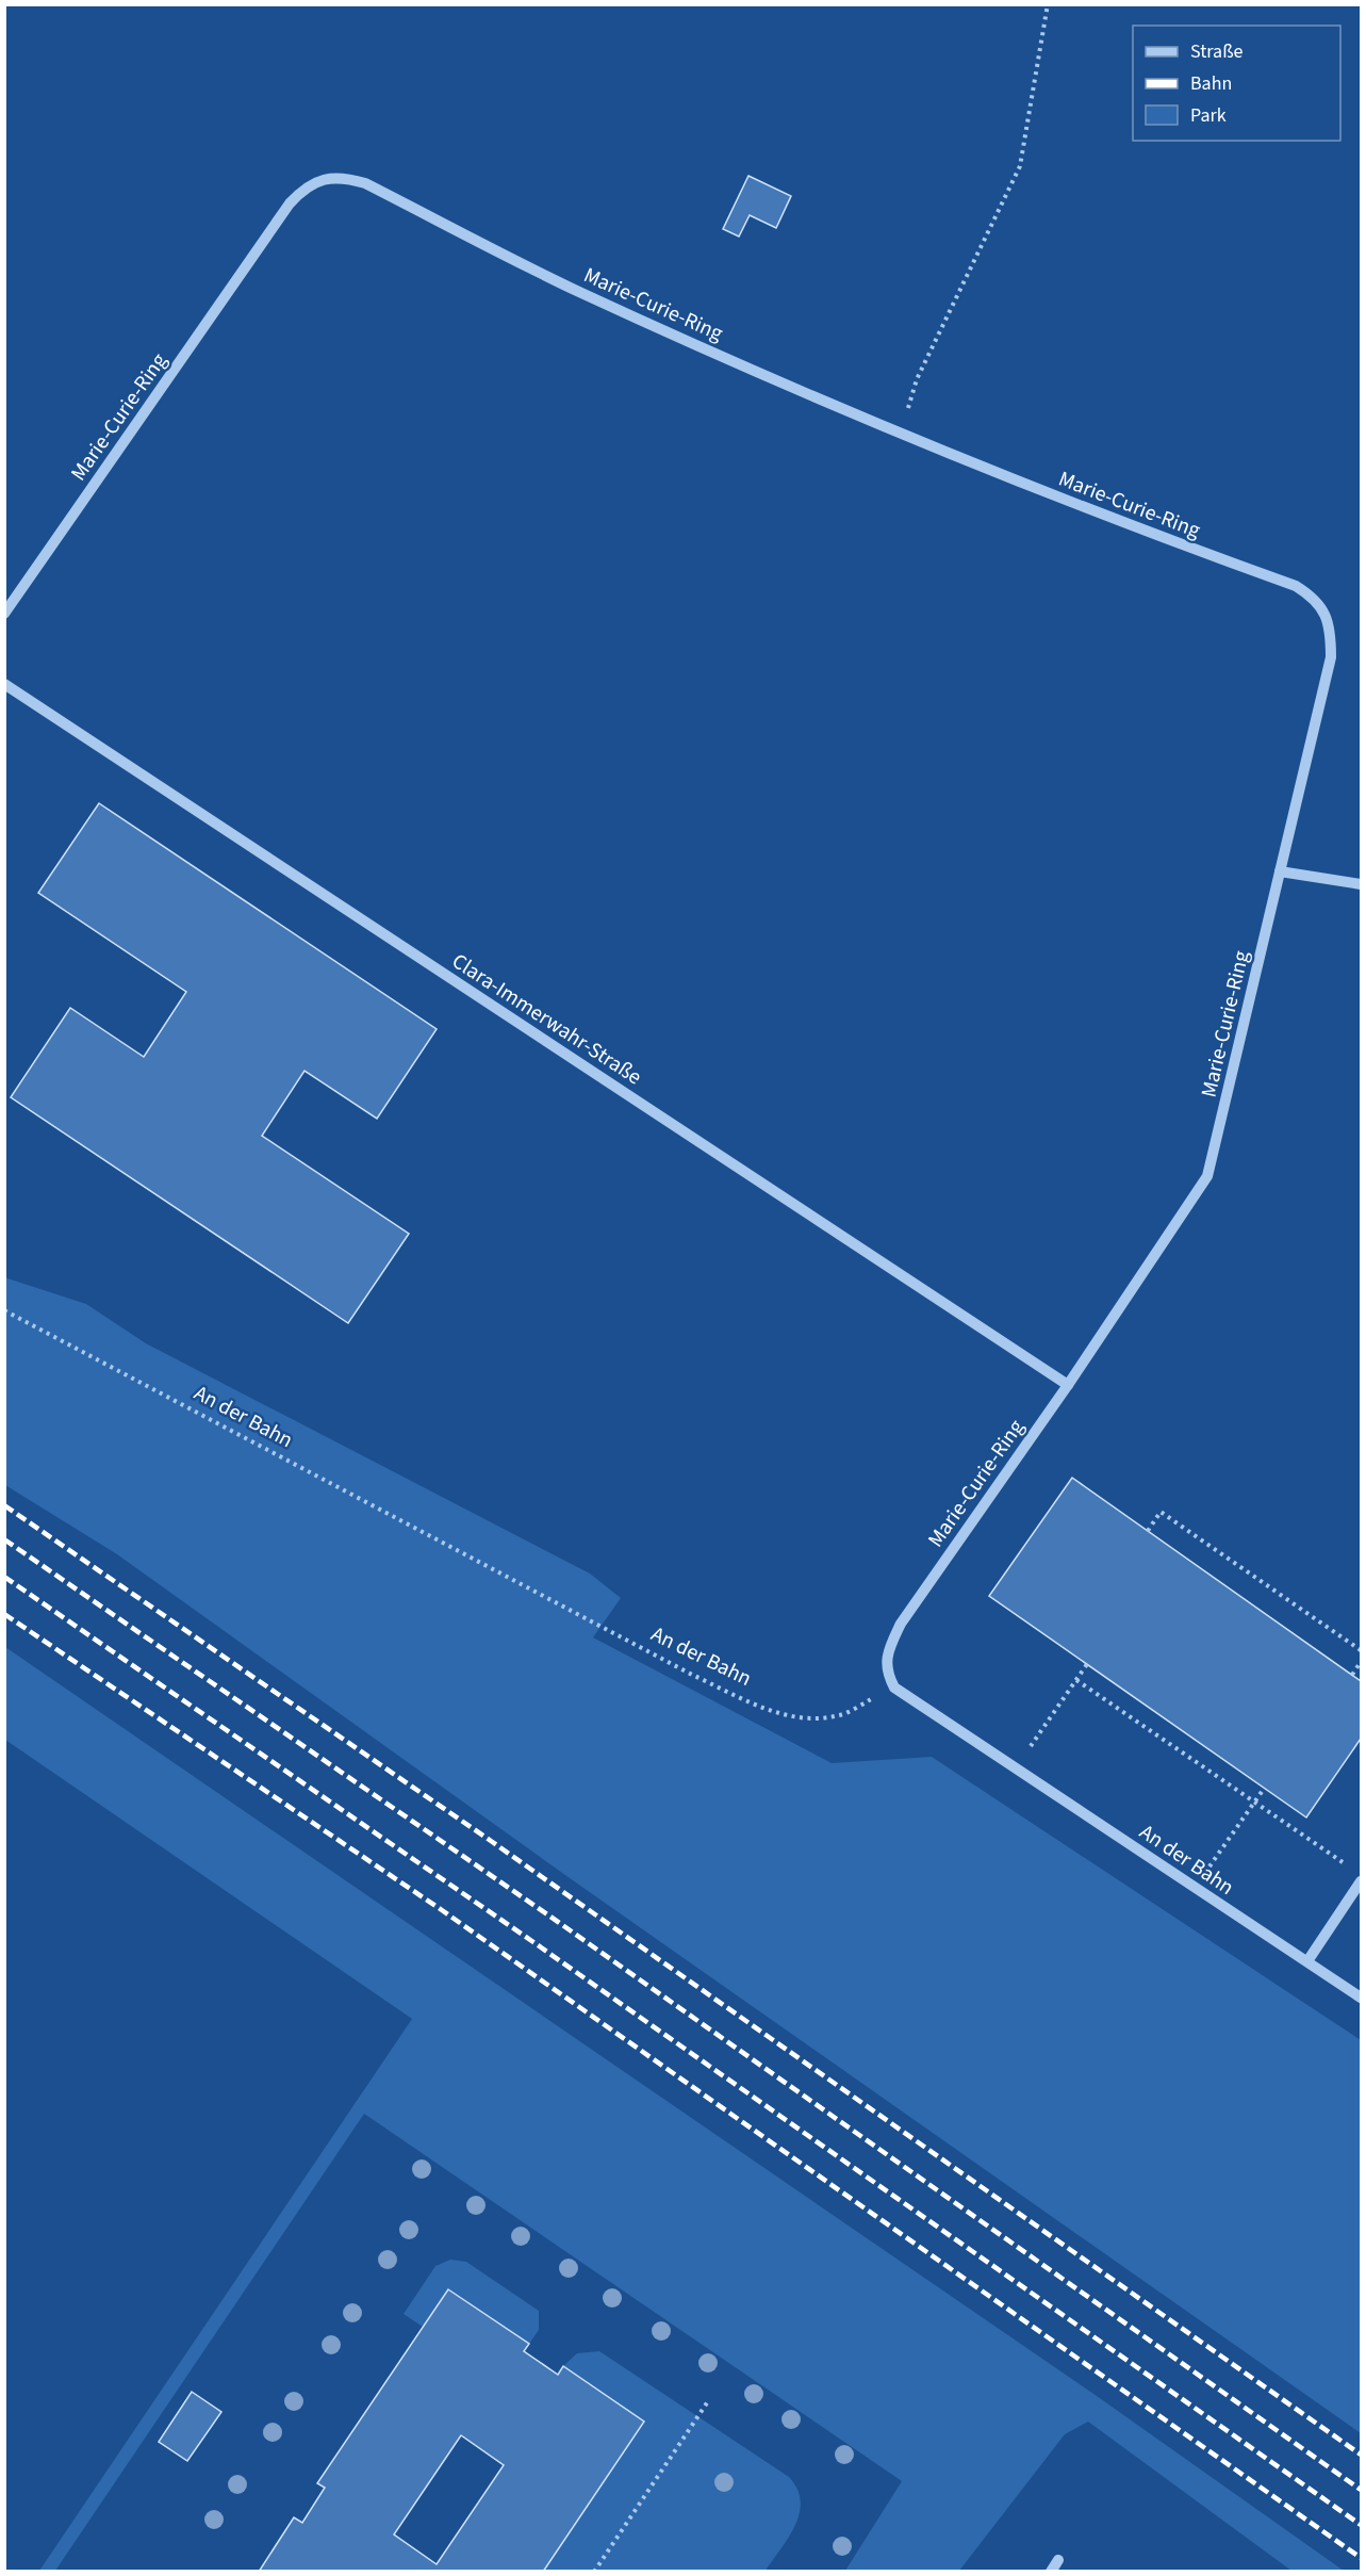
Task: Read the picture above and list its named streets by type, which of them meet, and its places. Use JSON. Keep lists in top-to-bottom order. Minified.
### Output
{"streets":{"street":["Marie-Curie-Ring","Clara-Immerwahr-Straße","An der Bahn"]},"crossings":[["Marie-Curie-Ring","Clara-Immerwahr-Straße"],["Marie-Curie-Ring","An der Bahn"]],"legend":["Straße","Bahn","Park"]}
